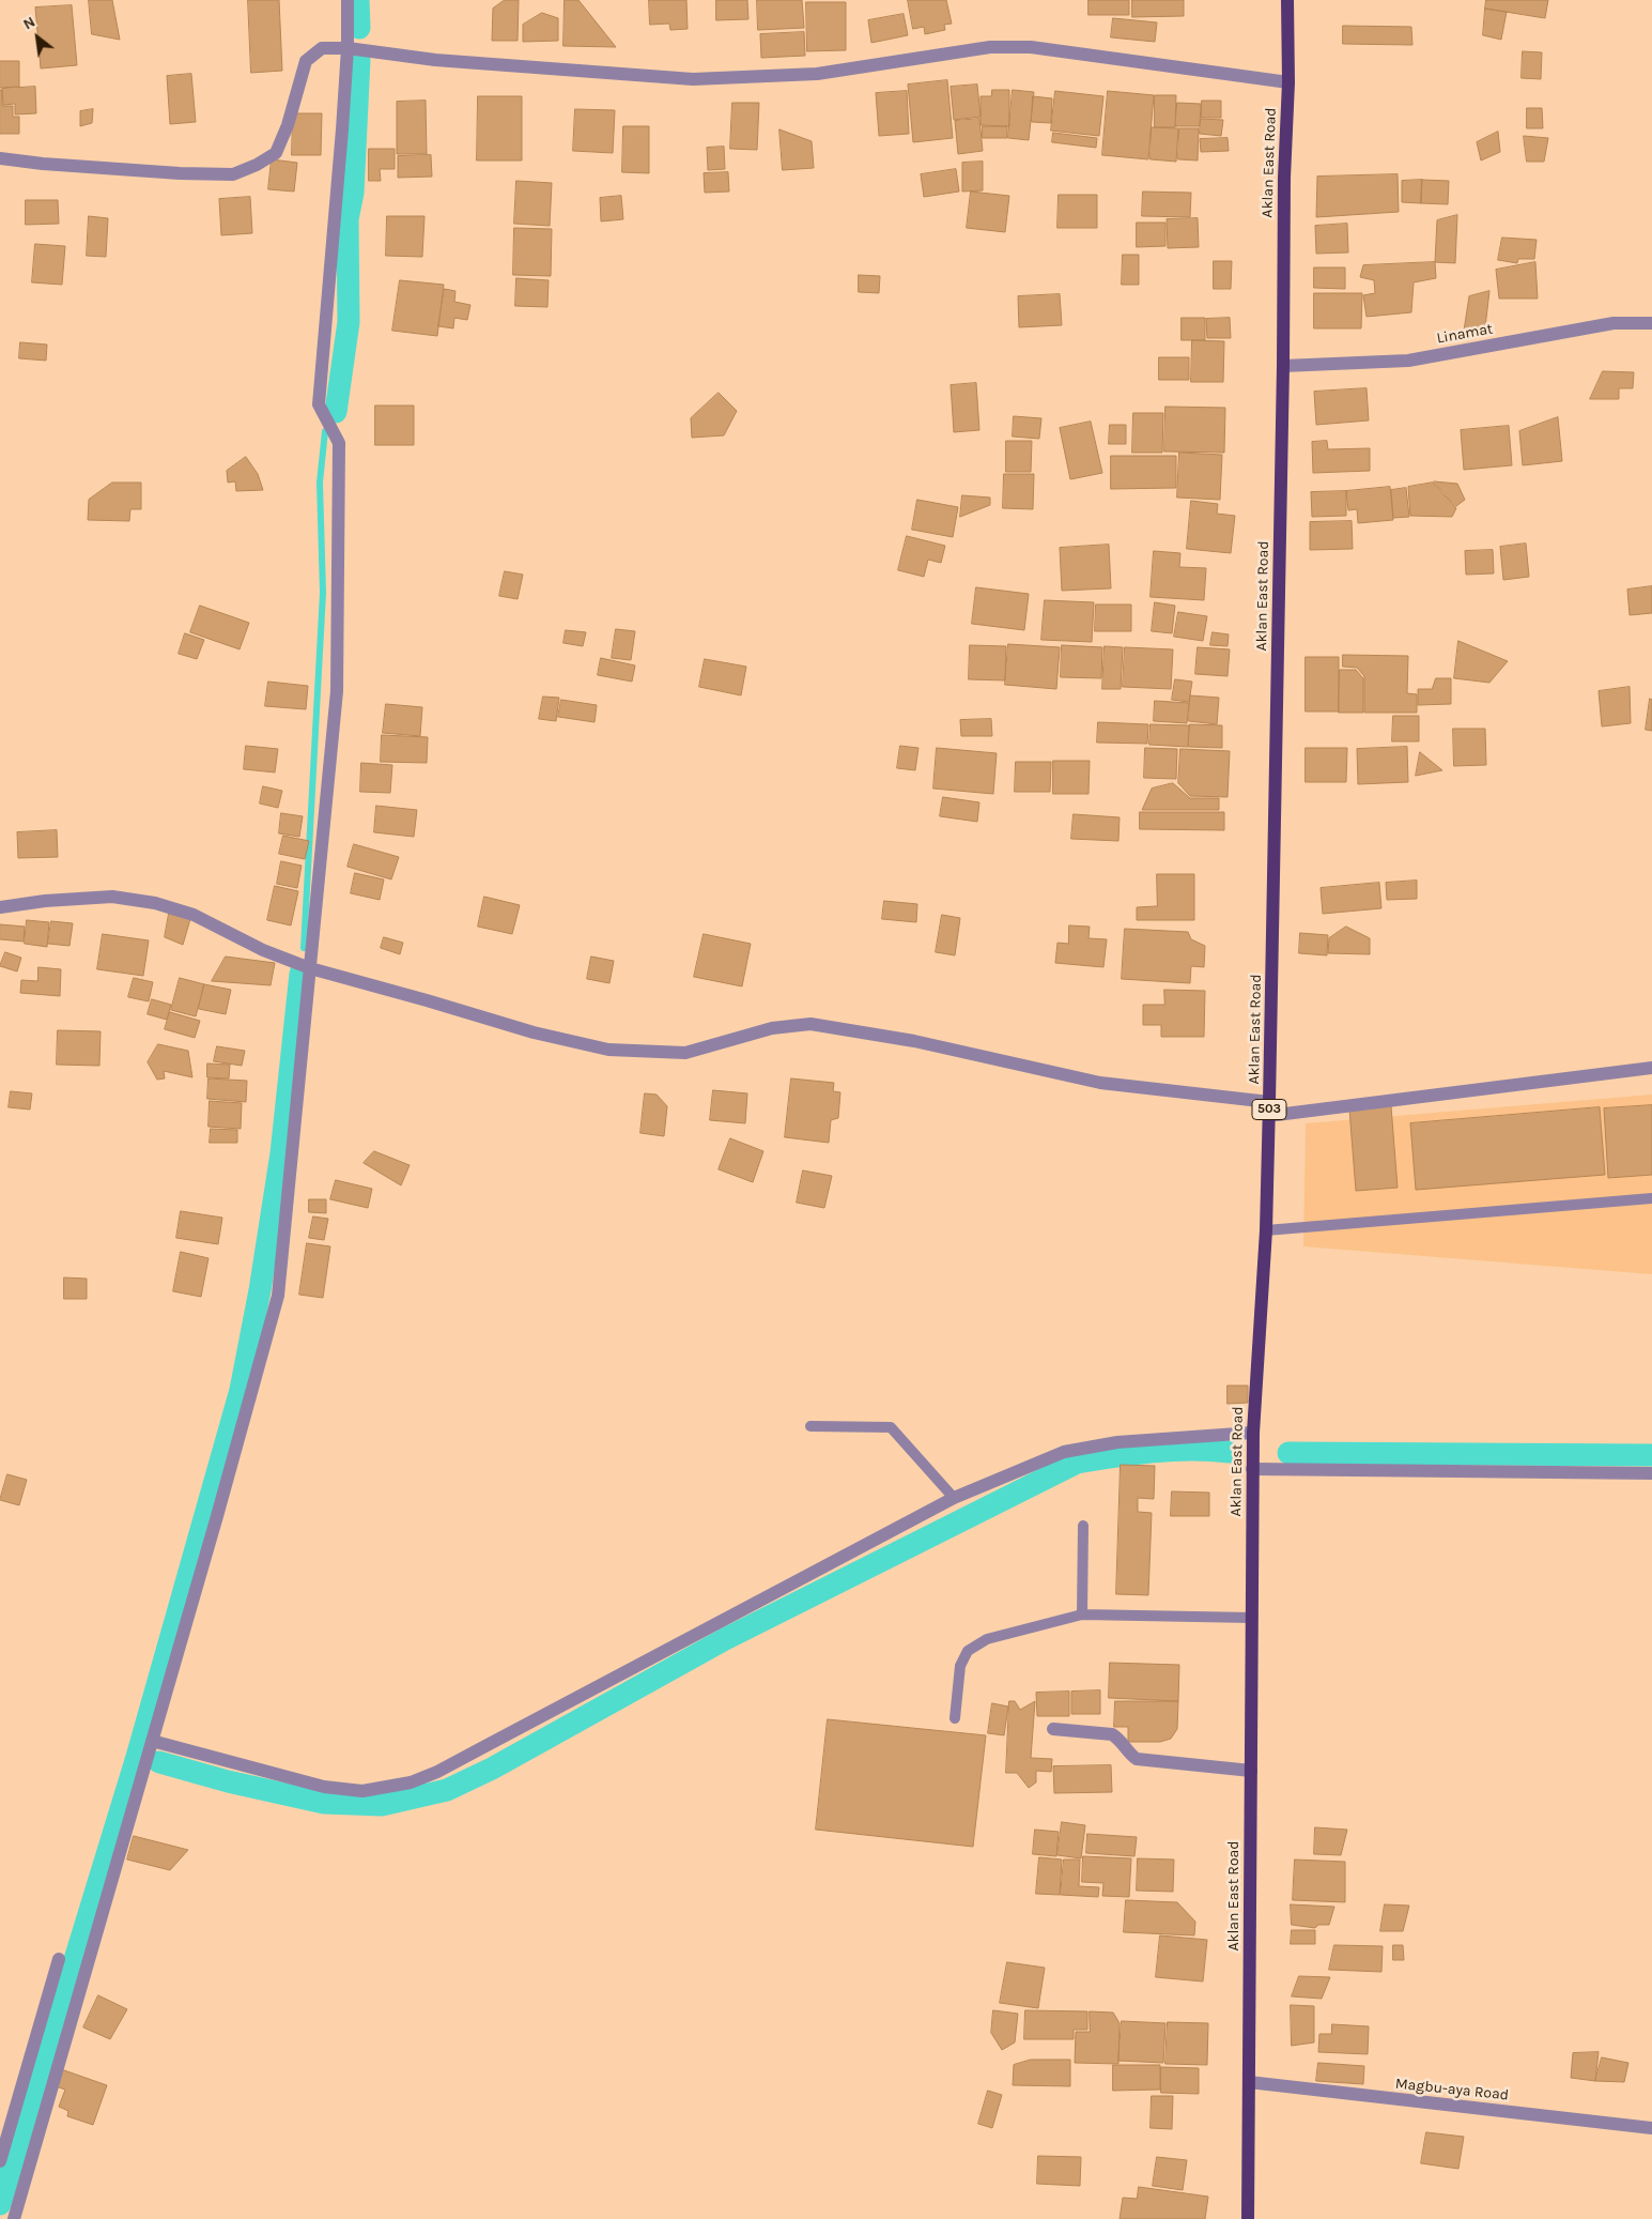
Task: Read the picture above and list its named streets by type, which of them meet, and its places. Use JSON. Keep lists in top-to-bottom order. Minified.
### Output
{"streets":{"main road":["Aklan East Road","503"],"street":["Linamat","Magbu-aya Road"]},"crossings":[["Aklan East Road","Linamat"],["Aklan East Road","Magbu-aya Road"]],"north":"top left"}
